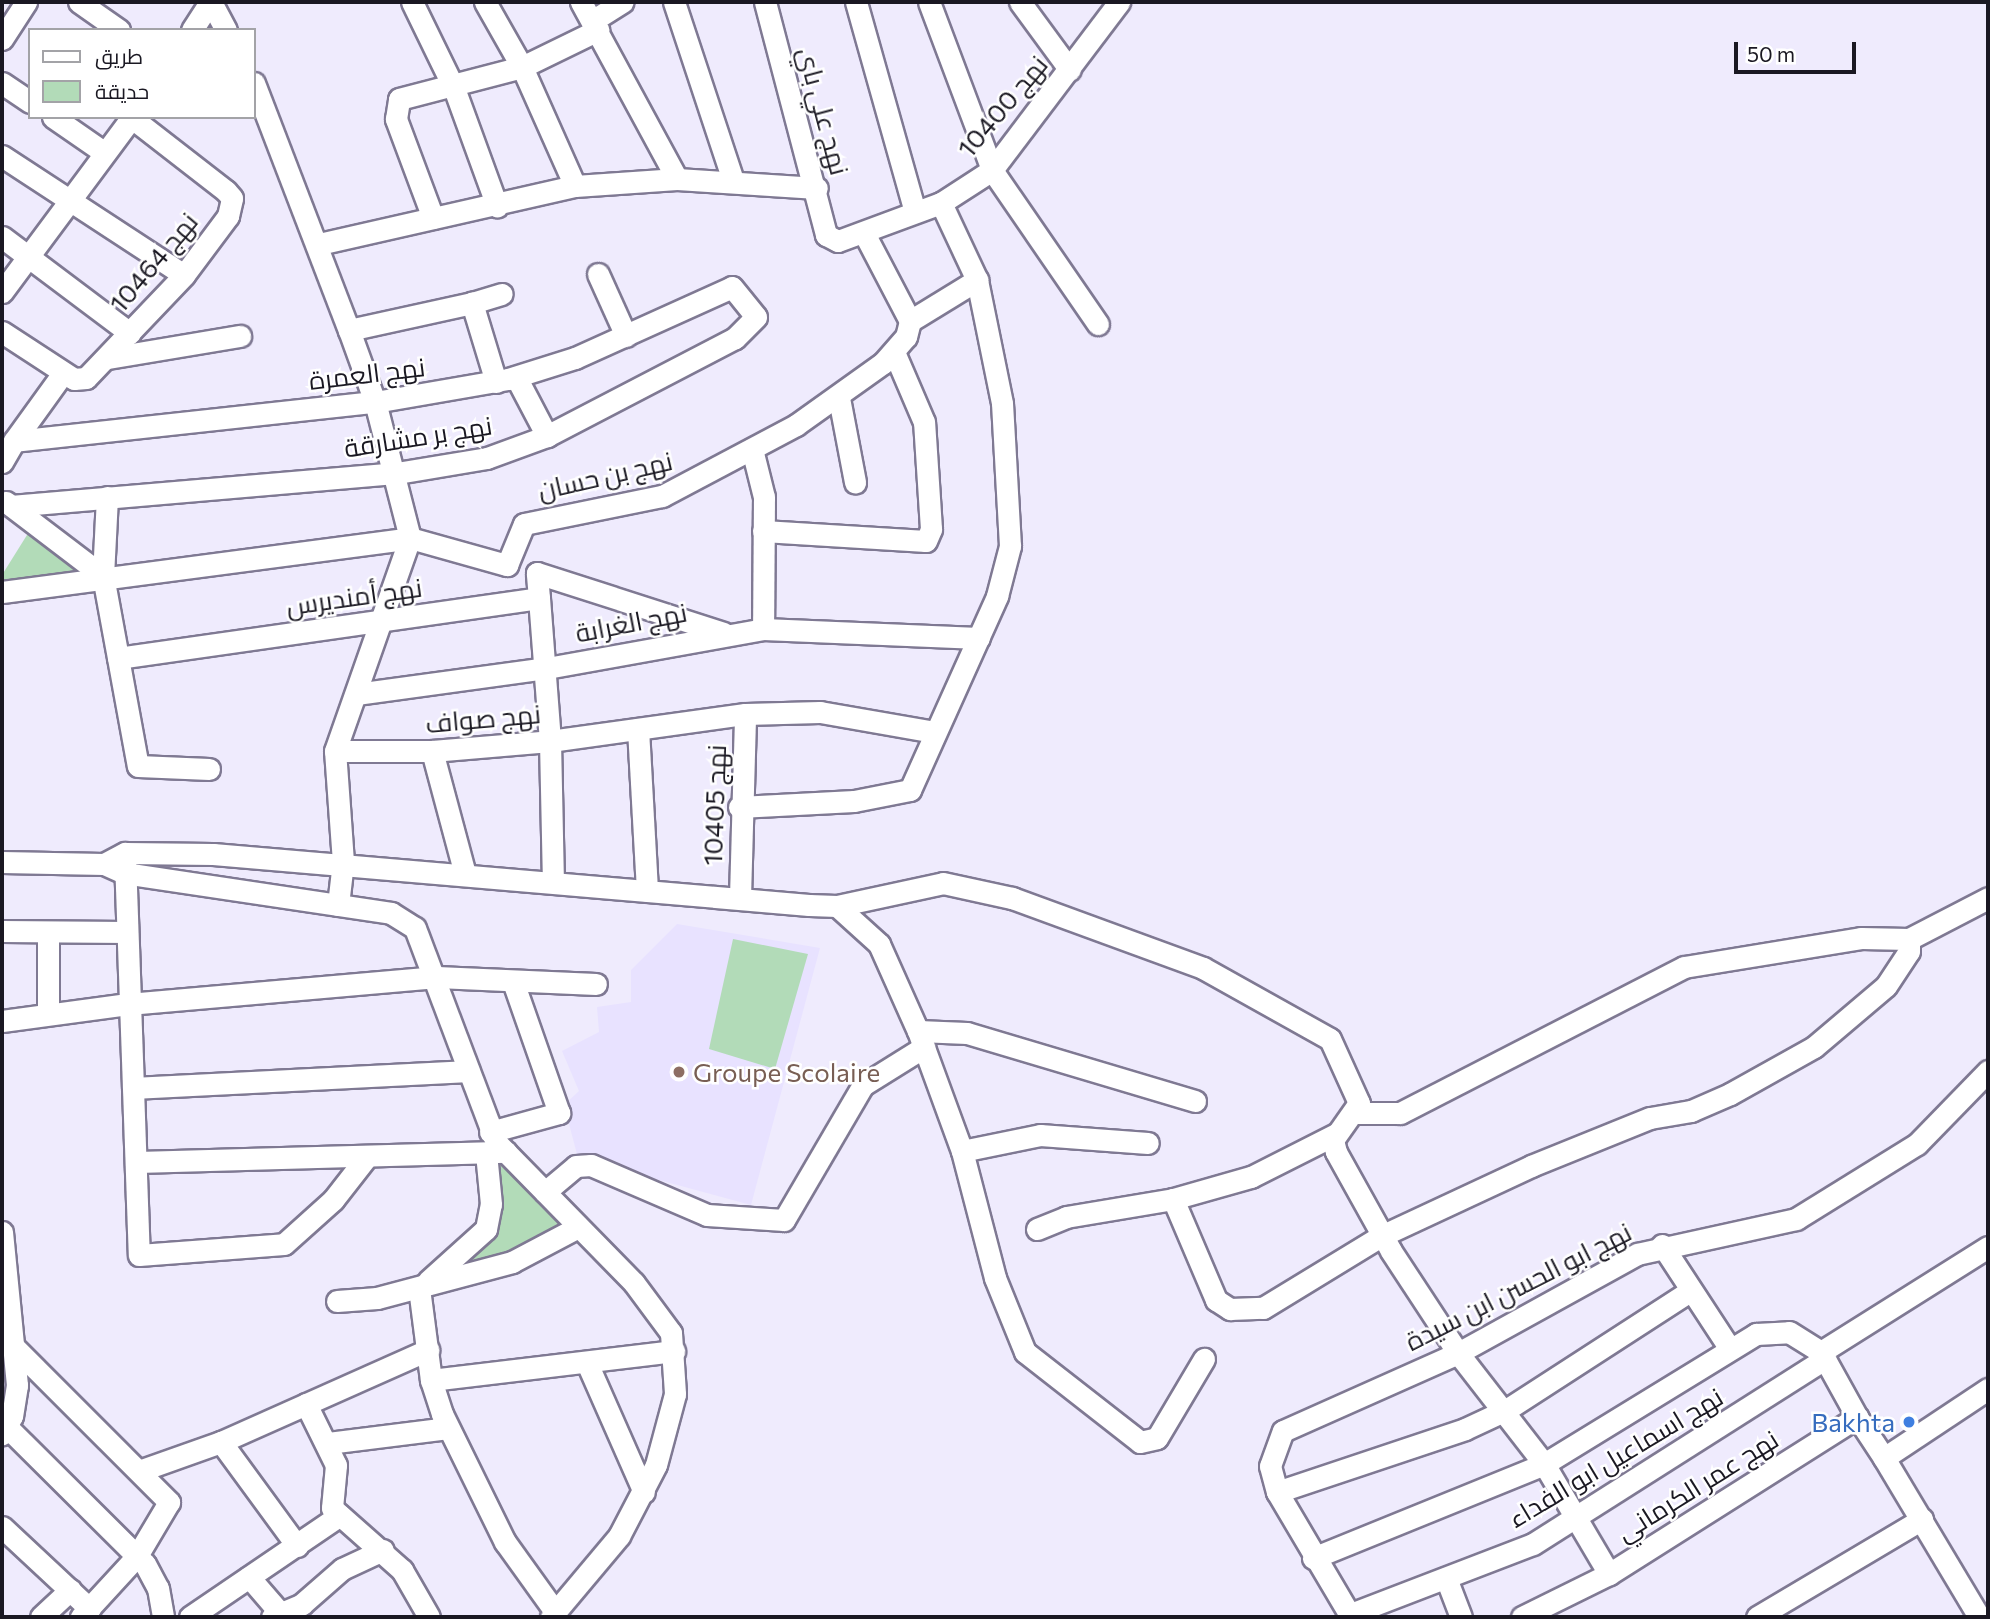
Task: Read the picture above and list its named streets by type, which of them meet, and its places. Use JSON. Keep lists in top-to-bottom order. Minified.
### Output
{"streets":{"street":["نهج 10400","نهج علي باي","نهج 10464","نهج العمرة","نهج بر مشارقة","نهج بن حسان","نهج أمنديرس","نهج الغرابة","نهج صواف","نهج 10405","نهج ابو الحسن ابن سيدة","نهج اسماعيل ابو الفداء","نهج عمر الكرماني"]},"crossings":[["نهج 10400","نهج علي باي"],["نهج العمرة","نهج بر مشارقة"],["نهج صواف","نهج 10405"],["نهج ابو الحسن ابن سيدة","نهج اسماعيل ابو الفداء"]],"places":["Groupe Scolaire","Bakhta"],"legend":["طريق","حديقة"],"scale_bar":"50 m"}
